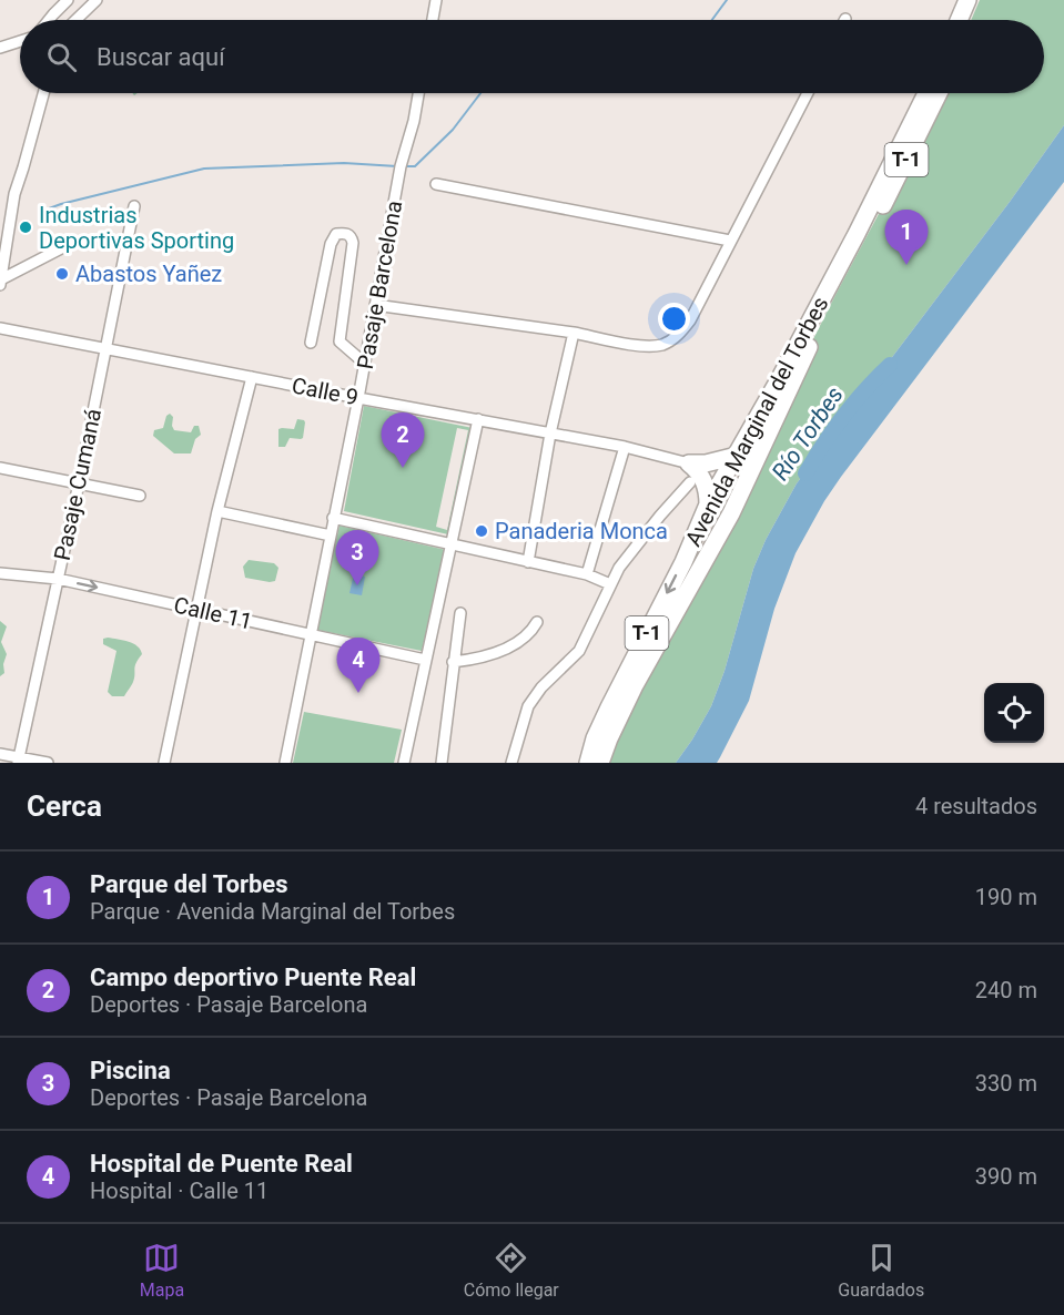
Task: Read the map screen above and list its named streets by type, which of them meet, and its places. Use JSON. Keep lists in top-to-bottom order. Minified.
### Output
{"streets":{"highway":["T-1","Avenida Marginal del Torbes"],"street":["Pasaje Barcelona","Calle 9","Pasaje Cumaná","Calle 11"]},"crossings":[["Pasaje Barcelona","Calle 9"],["Pasaje Barcelona","Calle 11"],["Calle 9","Pasaje Cumaná"],["Pasaje Cumaná","Calle 11"]],"water":["Río Torbes"],"places":["Industrias Deportivas Sporting","Abastos Yañez","Panaderia Monca"],"page":{"search":"Buscar aquí","pins":["1","2","3","4"],"heading":["Cerca","4 resultados"],"list":[{"mark":"1","name":"Parque del Torbes","note":"Parque · Avenida Marginal del Torbes","value":"190 m"},{"mark":"2","name":"Campo deportivo Puente Real","note":"Deportes · Pasaje Barcelona","value":"240 m"},{"mark":"3","name":"Piscina","note":"Deportes · Pasaje Barcelona","value":"330 m"},{"mark":"4","name":"Hospital de Puente Real","note":"Hospital · Calle 11","value":"390 m"}],"nav":["Mapa","Cómo llegar","Guardados"]}}
